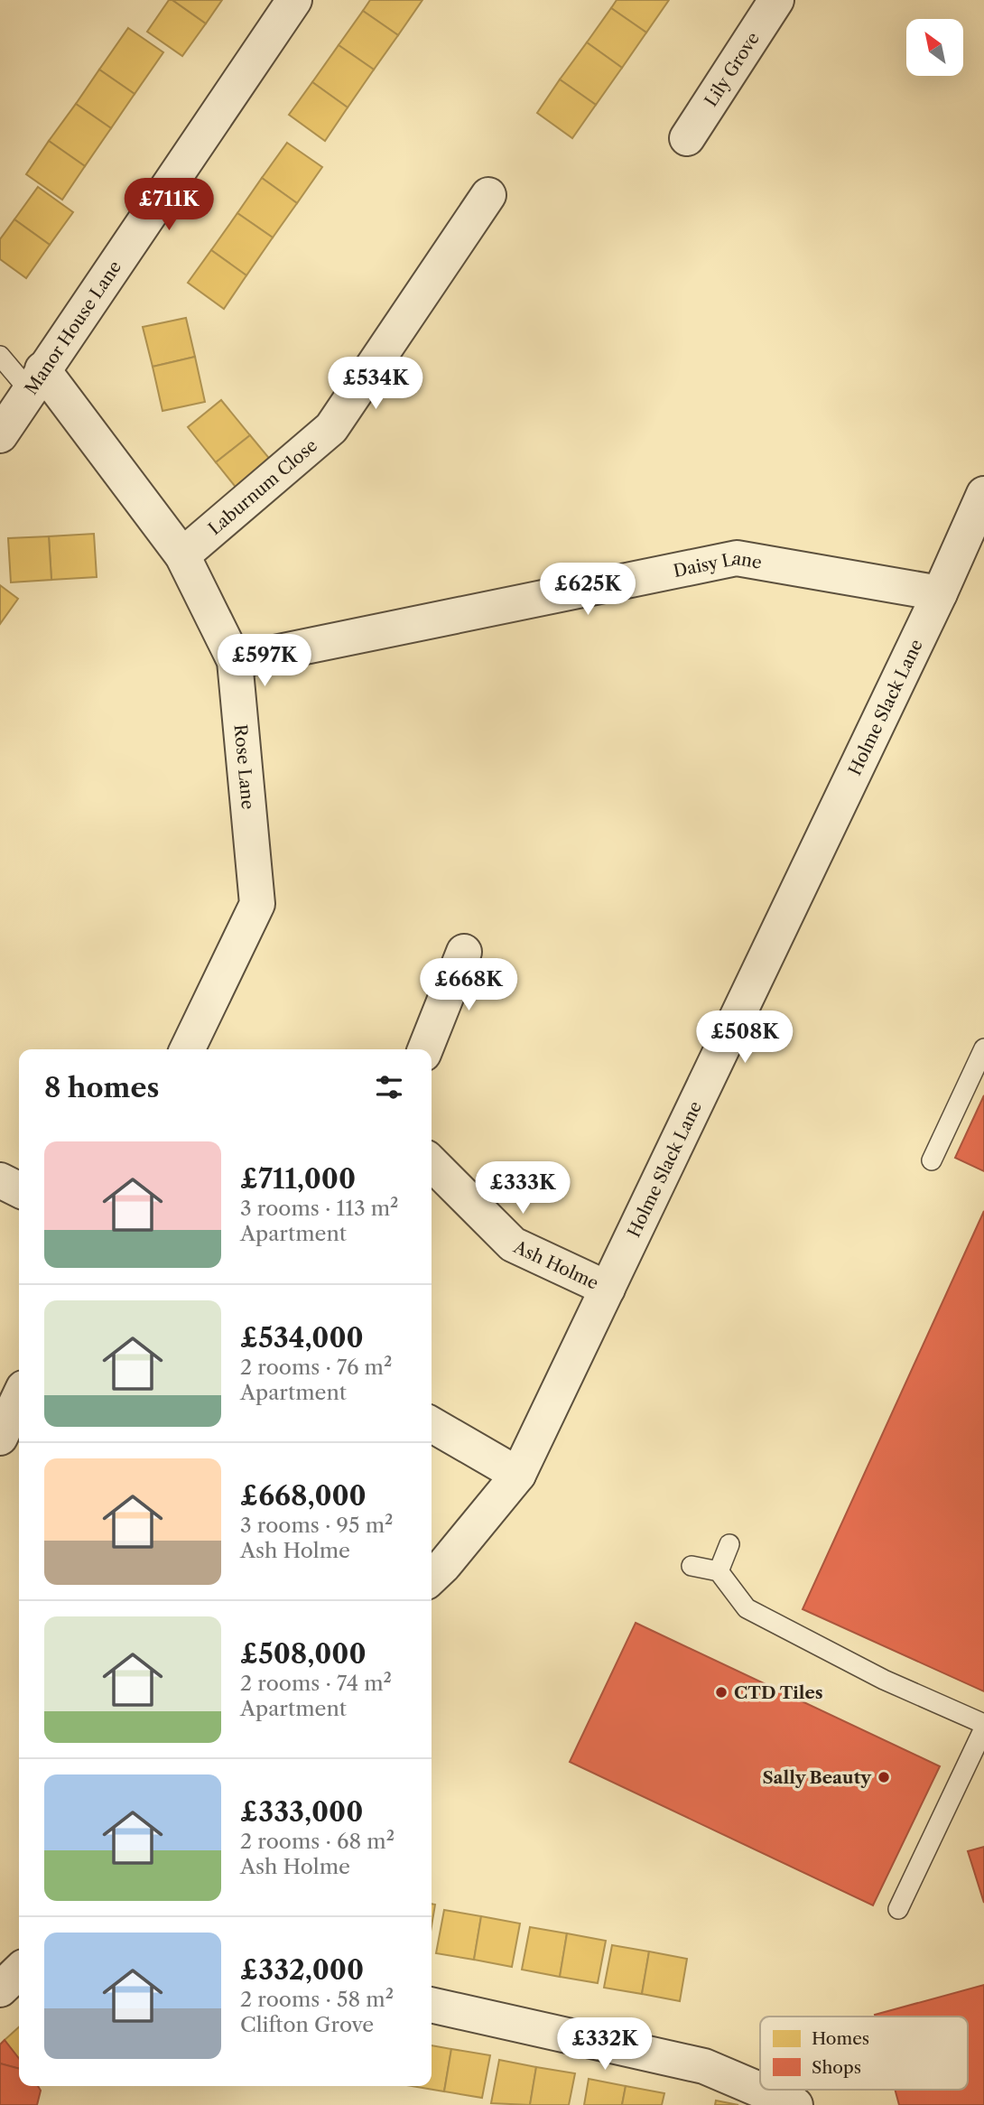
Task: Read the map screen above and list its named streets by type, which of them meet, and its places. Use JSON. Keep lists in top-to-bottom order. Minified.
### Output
{"streets":{"street":["Lily Grove","Manor House Lane","Laburnum Close","Daisy Lane","Holme Slack Lane","Rose Lane","Ash Holme"]},"crossings":[["Manor House Lane","Rose Lane"],["Laburnum Close","Rose Lane"],["Daisy Lane","Holme Slack Lane"],["Daisy Lane","Rose Lane"],["Holme Slack Lane","Ash Holme"]],"places":["CTD Tiles","Sally Beauty"],"legend":["Homes","Shops"],"north":"top left","page":{"price":["£711K","£534K","£625K","£597K","£668K","£508K","£333K","£332K"],"heading":"8 homes","list":[{"name":"£711,000","note":"3 rooms · 113 m² · Apartment"},{"name":"£534,000","note":"2 rooms · 76 m² · Apartment"},{"name":"£668,000","note":"3 rooms · 95 m² · Ash Holme"},{"name":"£508,000","note":"2 rooms · 74 m² · Apartment"},{"name":"£333,000","note":"2 rooms · 68 m² · Ash Holme"},{"name":"£332,000","note":"2 rooms · 58 m² · Clifton Grove"}]}}
